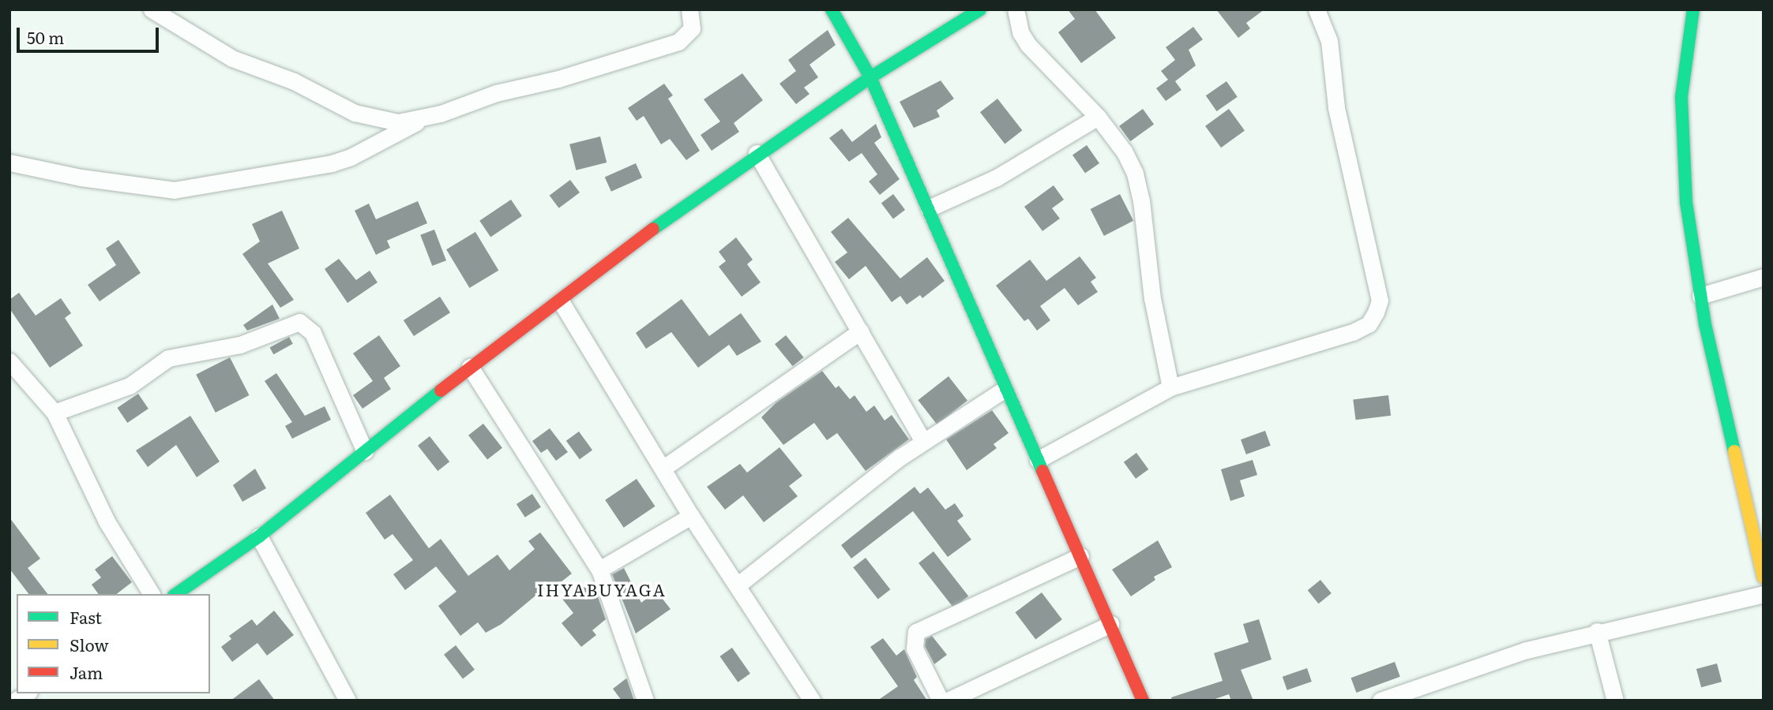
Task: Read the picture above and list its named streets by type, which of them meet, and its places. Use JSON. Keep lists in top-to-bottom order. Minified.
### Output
{"districts":["IHYABUYAGA"],"legend":["Fast","Slow","Jam"],"scale_bar":"50 m"}
